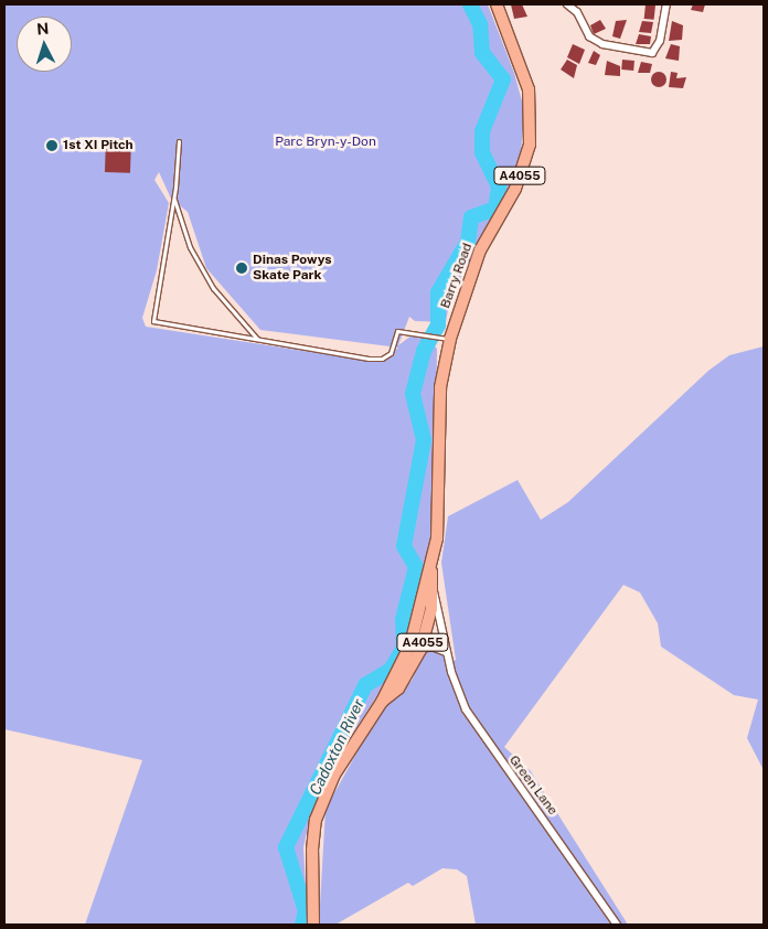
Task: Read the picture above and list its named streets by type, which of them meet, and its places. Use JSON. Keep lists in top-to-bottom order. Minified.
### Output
{"streets":{"main road":["A4055","Barry Road"],"street":["Green Lane"]},"crossings":[["Barry Road","Green Lane"]],"water":["Cadoxton River"],"parks":["Parc Bryn-y-Don"],"places":["1st XI Pitch","Dinas Powys Skate Park"],"north":"top"}
